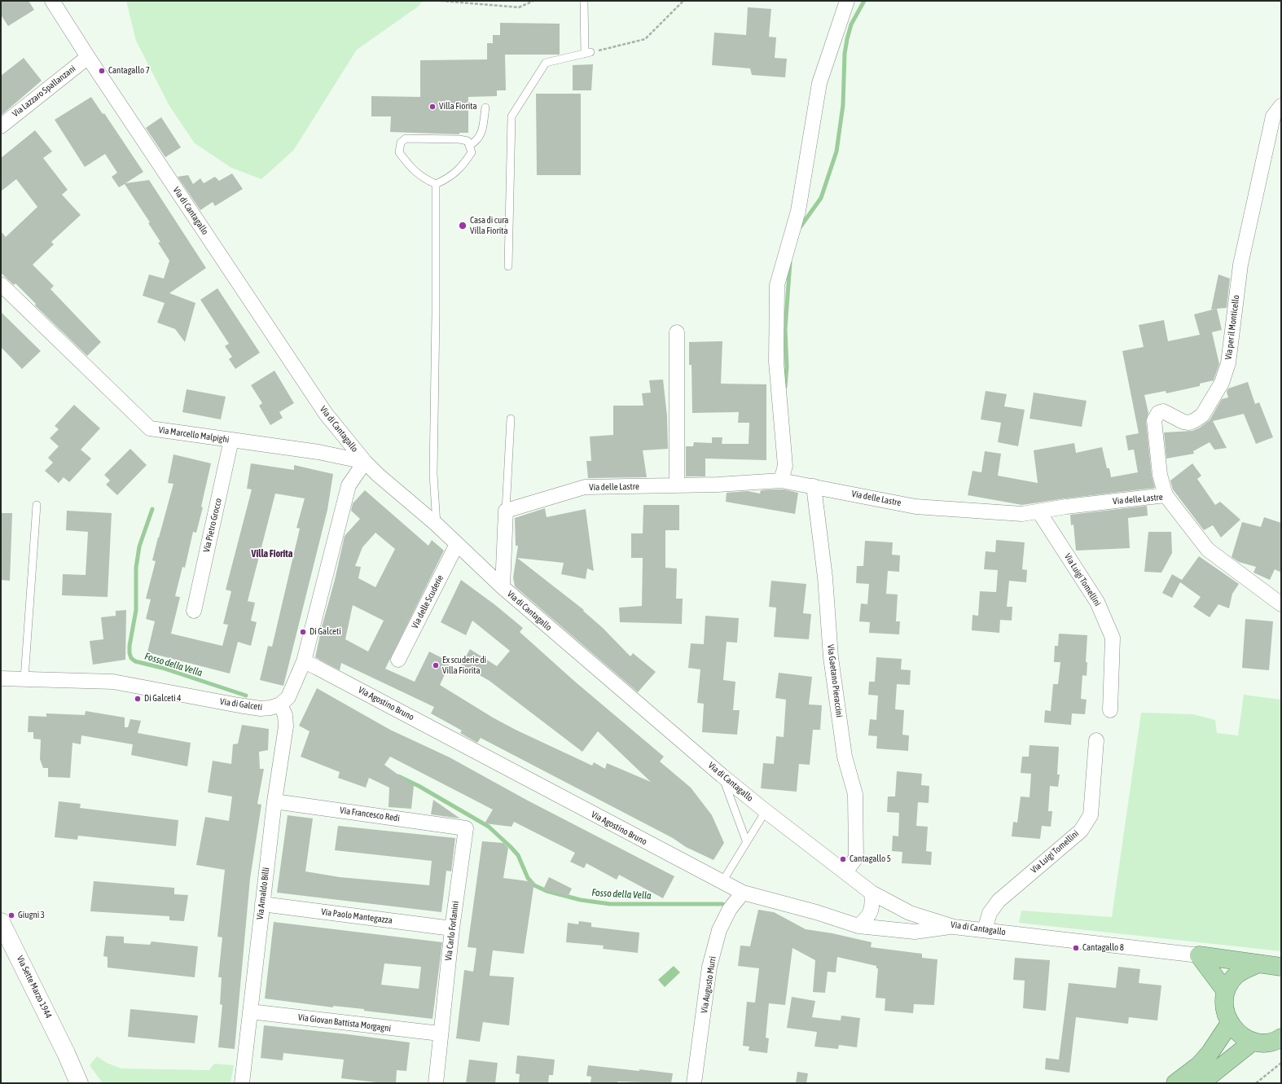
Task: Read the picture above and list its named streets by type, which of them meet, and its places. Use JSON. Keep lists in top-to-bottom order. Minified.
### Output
{"streets":{"street":["Via Lazzaro Spallanzani","Via di Cantagallo","Via per il Monticello","Via Marcello Malpighi","Via delle Lastre","Via Pietro Grocco","Via Luigi Tomellini","Via delle Scuderie","Via Gaetano Pieraccini","Via Agostino Bruno","Via di Galceti","Via Francesco Redi","Via Arnaldo Billi","Via Paolo Mantegazza","Via Carlo Forlanini","Via Augusto Murri","Via Sette Marzo 1944","Via Giovan Battista Morgagni"]},"crossings":[["Via Lazzaro Spallanzani","Via di Cantagallo"],["Via di Cantagallo","Via Marcello Malpighi"],["Via di Cantagallo","Via Luigi Tomellini"],["Via di Cantagallo","Via delle Scuderie"],["Via di Cantagallo","Via Gaetano Pieraccini"],["Via di Cantagallo","Via Agostino Bruno"],["Via per il Monticello","Via delle Lastre"],["Via Marcello Malpighi","Via Pietro Grocco"],["Via delle Lastre","Via Luigi Tomellini"],["Via delle Lastre","Via Gaetano Pieraccini"],["Via Agostino Bruno","Via Augusto Murri"],["Via di Galceti","Via Arnaldo Billi"],["Via Francesco Redi","Via Arnaldo Billi"],["Via Francesco Redi","Via Carlo Forlanini"],["Via Arnaldo Billi","Via Paolo Mantegazza"],["Via Arnaldo Billi","Via Giovan Battista Morgagni"],["Via Paolo Mantegazza","Via Carlo Forlanini"],["Via Carlo Forlanini","Via Giovan Battista Morgagni"]],"districts":["Villa Fiorita"],"water":["Fosso della Vella"],"places":["Cantagallo 7","Villa Fiorita","Casa di cura Villa Fiorita","Di Galceti","Ex scuderie di Villa Fiorita","Di Galceti 4","Cantagallo 5","Giugni 3","Cantagallo 8"]}
